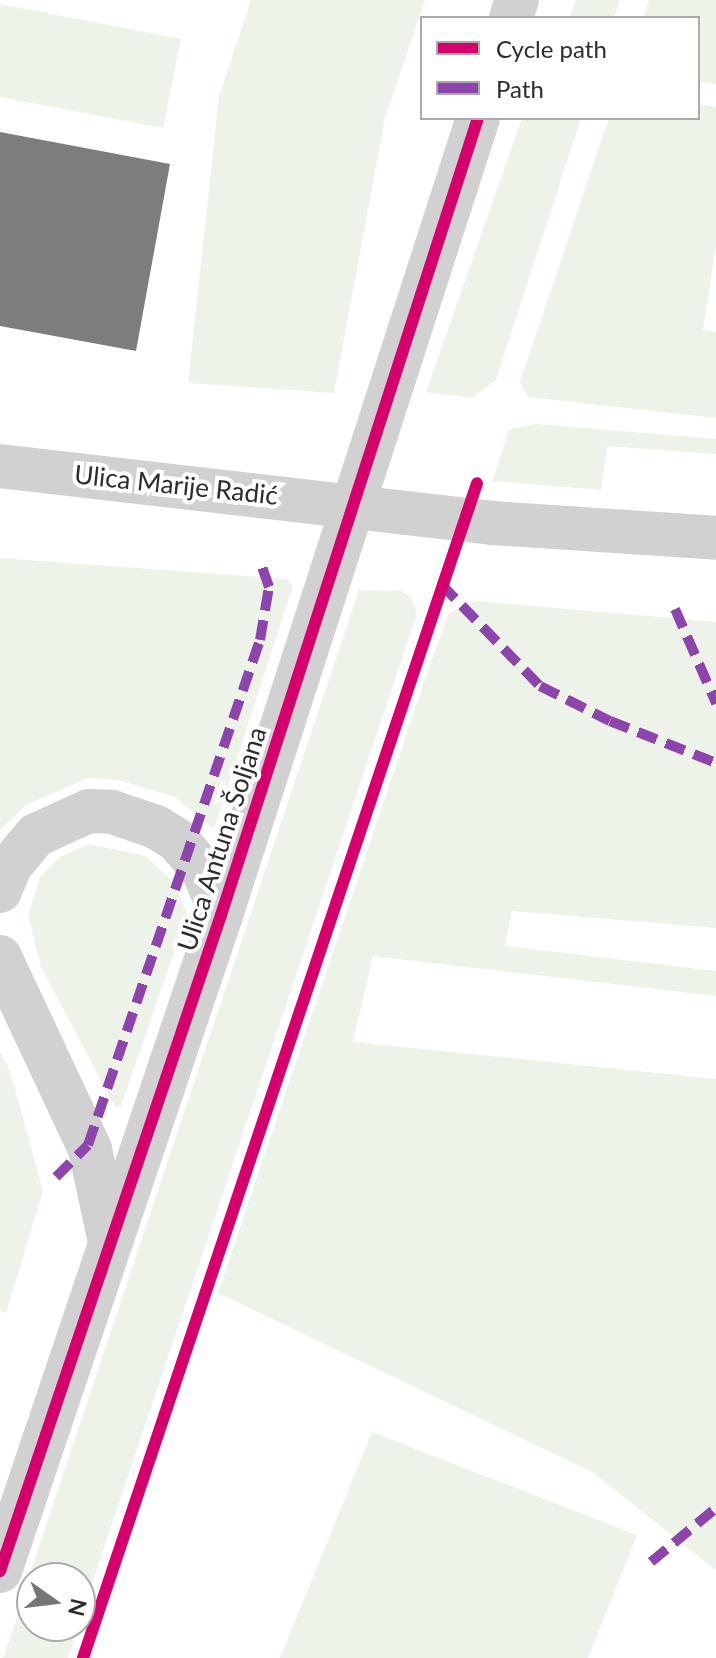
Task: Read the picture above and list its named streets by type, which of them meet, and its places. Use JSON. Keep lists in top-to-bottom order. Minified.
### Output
{"streets":{"street":["Ulica Marije Radić","Ulica Antuna Šoljana"]},"crossings":[["Ulica Marije Radić","Ulica Antuna Šoljana"]],"legend":["Cycle path","Path"],"north":"right"}
